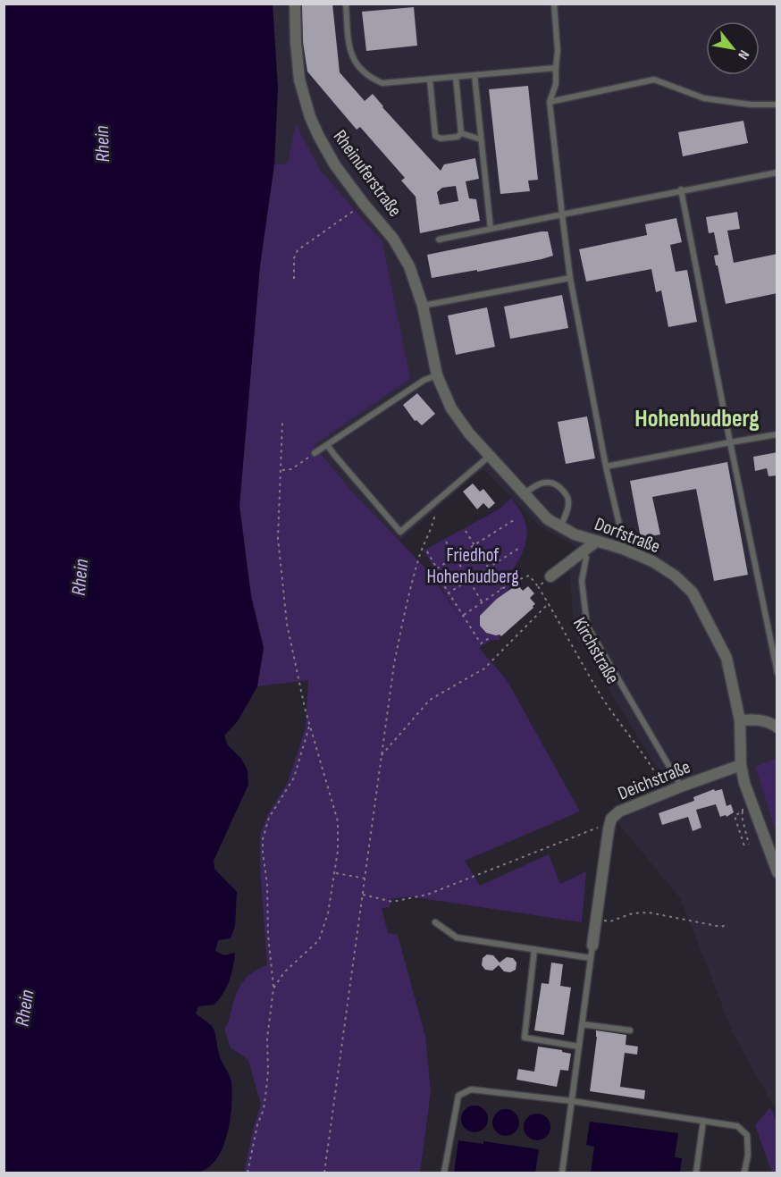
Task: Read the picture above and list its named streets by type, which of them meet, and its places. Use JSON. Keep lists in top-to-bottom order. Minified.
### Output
{"streets":{"street":["Rheinuferstraße","Dorfstraße","Deichstraße"],"path":["Kirchstraße"]},"crossings":[["Rheinuferstraße","Dorfstraße"],["Dorfstraße","Deichstraße"],["Kirchstraße","Deichstraße"]],"districts":["Hohenbudberg"],"water":["Rhein"],"parks":["Friedhof Hohenbudberg"],"north":"bottom right"}
